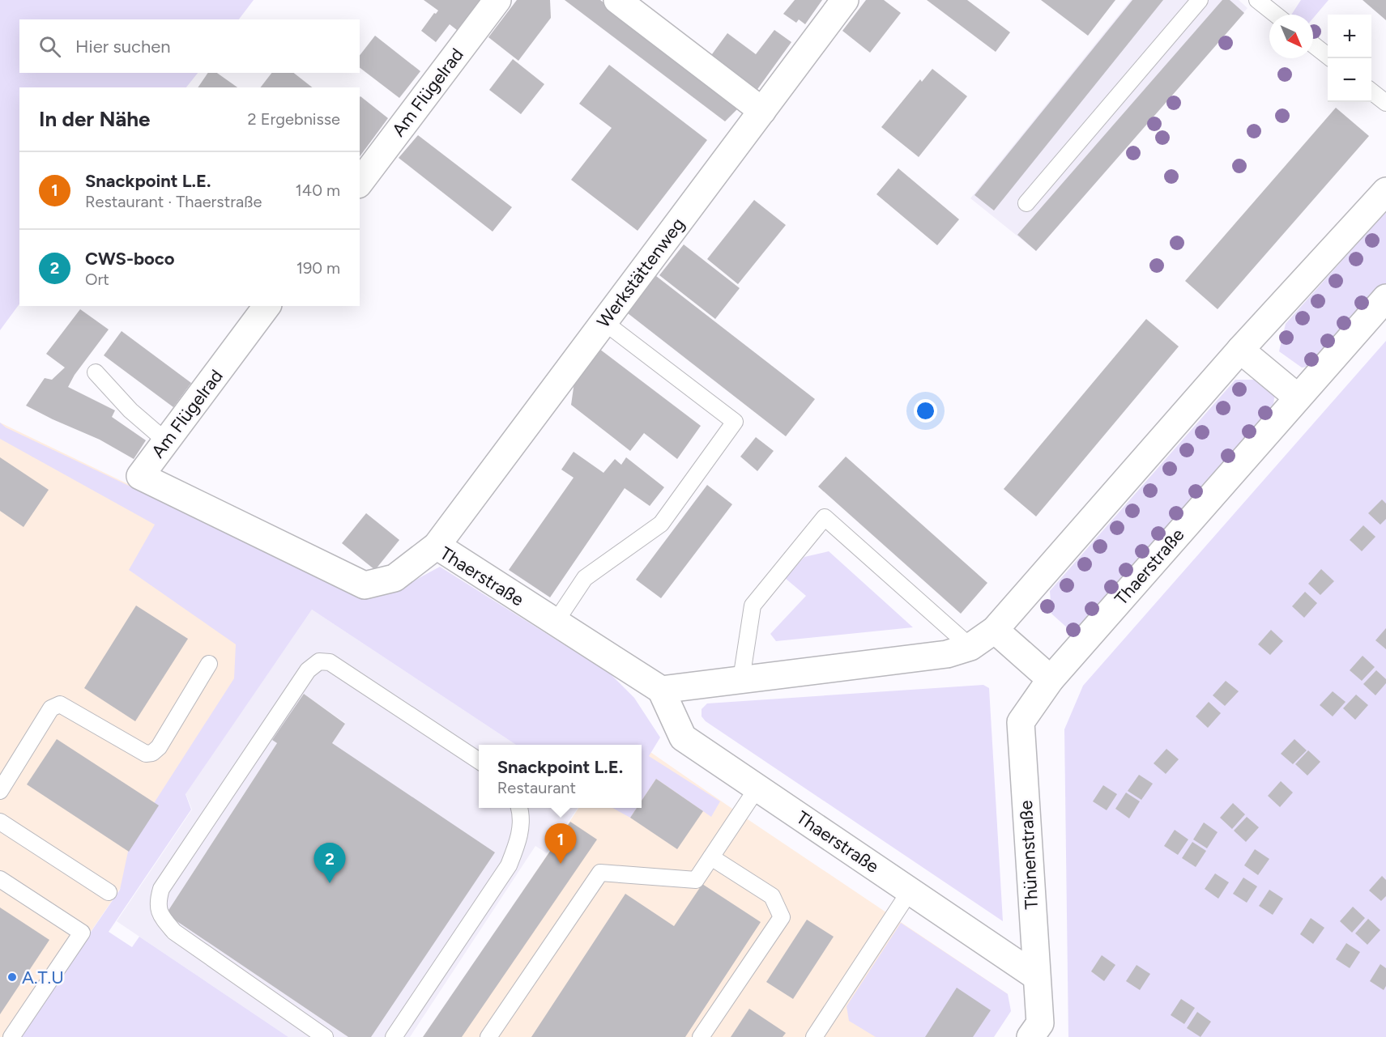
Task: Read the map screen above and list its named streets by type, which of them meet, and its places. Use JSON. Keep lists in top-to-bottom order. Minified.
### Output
{"streets":{"street":["Am Flügelrad","Werkstättenweg","Thaerstraße","Thünenstraße"]},"crossings":[["Am Flügelrad","Thaerstraße"],["Werkstättenweg","Thaerstraße"],["Thaerstraße","Thünenstraße"]],"places":["A.T.U"],"north":"bottom right","page":{"map_buttons":["+","−"],"search":"Hier suchen","heading":["In der Nähe","2 Ergebnisse"],"list":[{"mark":"1","name":"Snackpoint L.E.","note":"Restaurant · Thaerstraße","value":"140 m"},{"mark":"2","name":"CWS-boco","note":"Ort","value":"190 m"}],"popup":["Snackpoint L.E.","Restaurant"],"pins":["1","2"]}}
